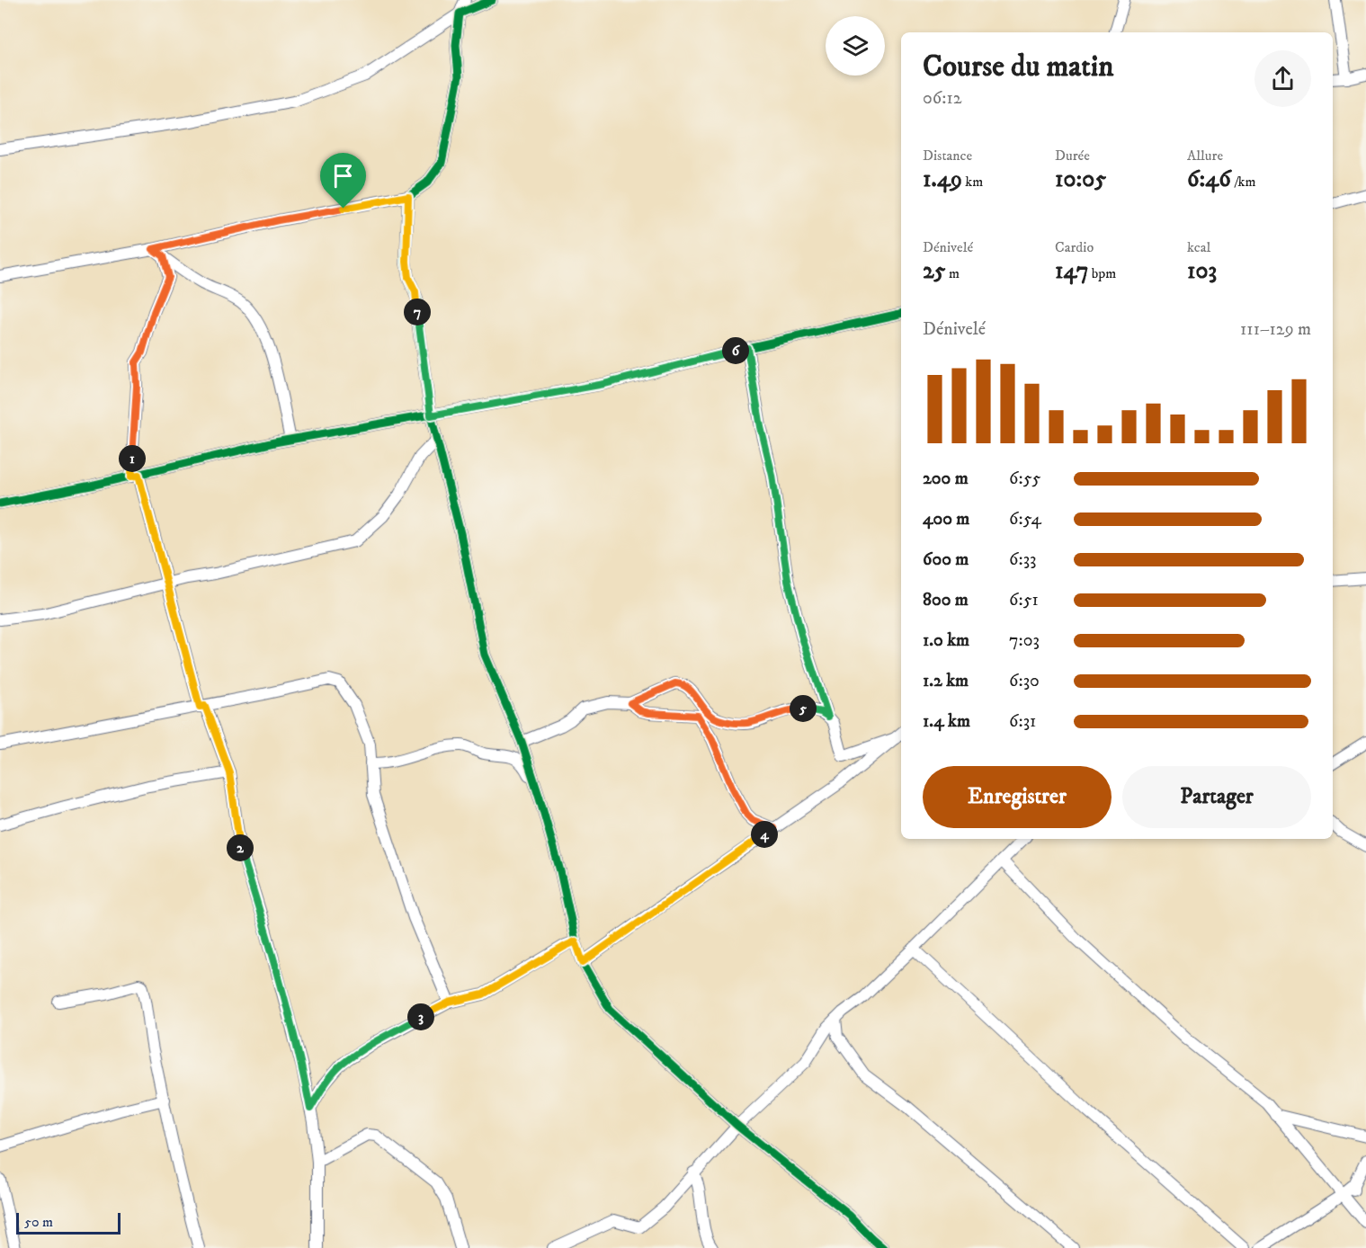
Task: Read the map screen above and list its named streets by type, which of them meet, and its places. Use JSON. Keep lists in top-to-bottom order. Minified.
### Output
{"scale_bar":"50 m","page":{"heading":["Course du matin","06:12"],"stats":[["Distance","1.49 km"],["Durée","10:05"],["Allure","6:46 /km"],["Dénivelé","25 m"],["Cardio","147 bpm"],["kcal","103"]],"pins":["7","6","1","5","4","2","3"],"chart":["Dénivelé","111–129 m"],"list":[{"name":"200 m","note":"6:55"},{"name":"400 m","note":"6:54"},{"name":"600 m","note":"6:33"},{"name":"800 m","note":"6:51"},{"name":"1.0 km","note":"7:03"},{"name":"1.2 km","note":"6:30"},{"name":"1.4 km","note":"6:31"}],"buttons":["Enregistrer","Partager"],"scale":"50 m"}}
